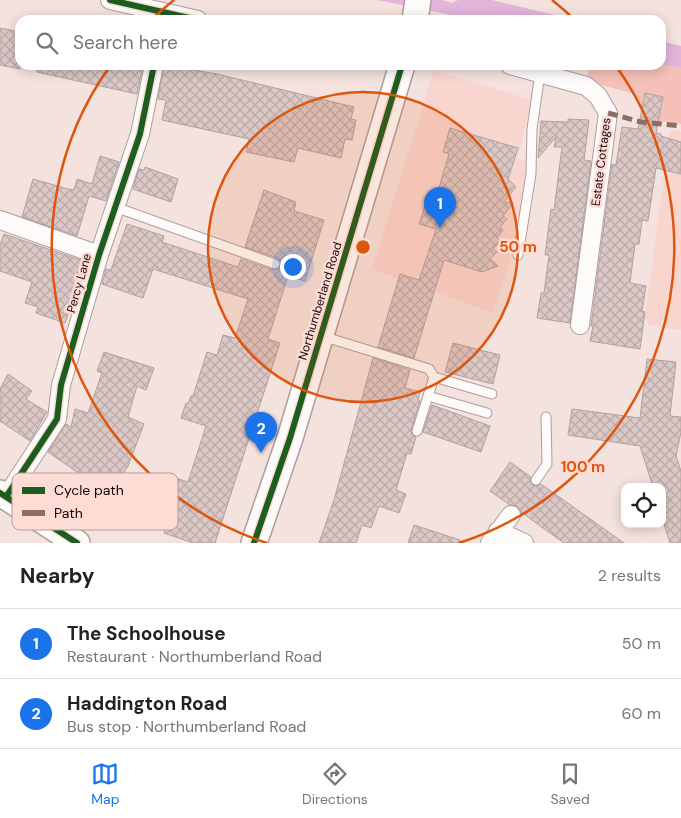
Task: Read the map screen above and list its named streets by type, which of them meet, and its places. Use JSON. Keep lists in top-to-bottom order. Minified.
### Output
{"streets":{"main road":["Northumberland Road"],"street":["Estate Cottages","Percy Lane"]},"legend":["Cycle path","Path"],"page":{"search":"Search here","pins":["1","2"],"heading":["Nearby","2 results"],"list":[{"mark":"1","name":"The Schoolhouse","note":"Restaurant · Northumberland Road","value":"50 m"},{"mark":"2","name":"Haddington Road","note":"Bus stop · Northumberland Road","value":"60 m"}],"nav":["Map","Directions","Saved"]},"rings":["50 m","100 m"]}
